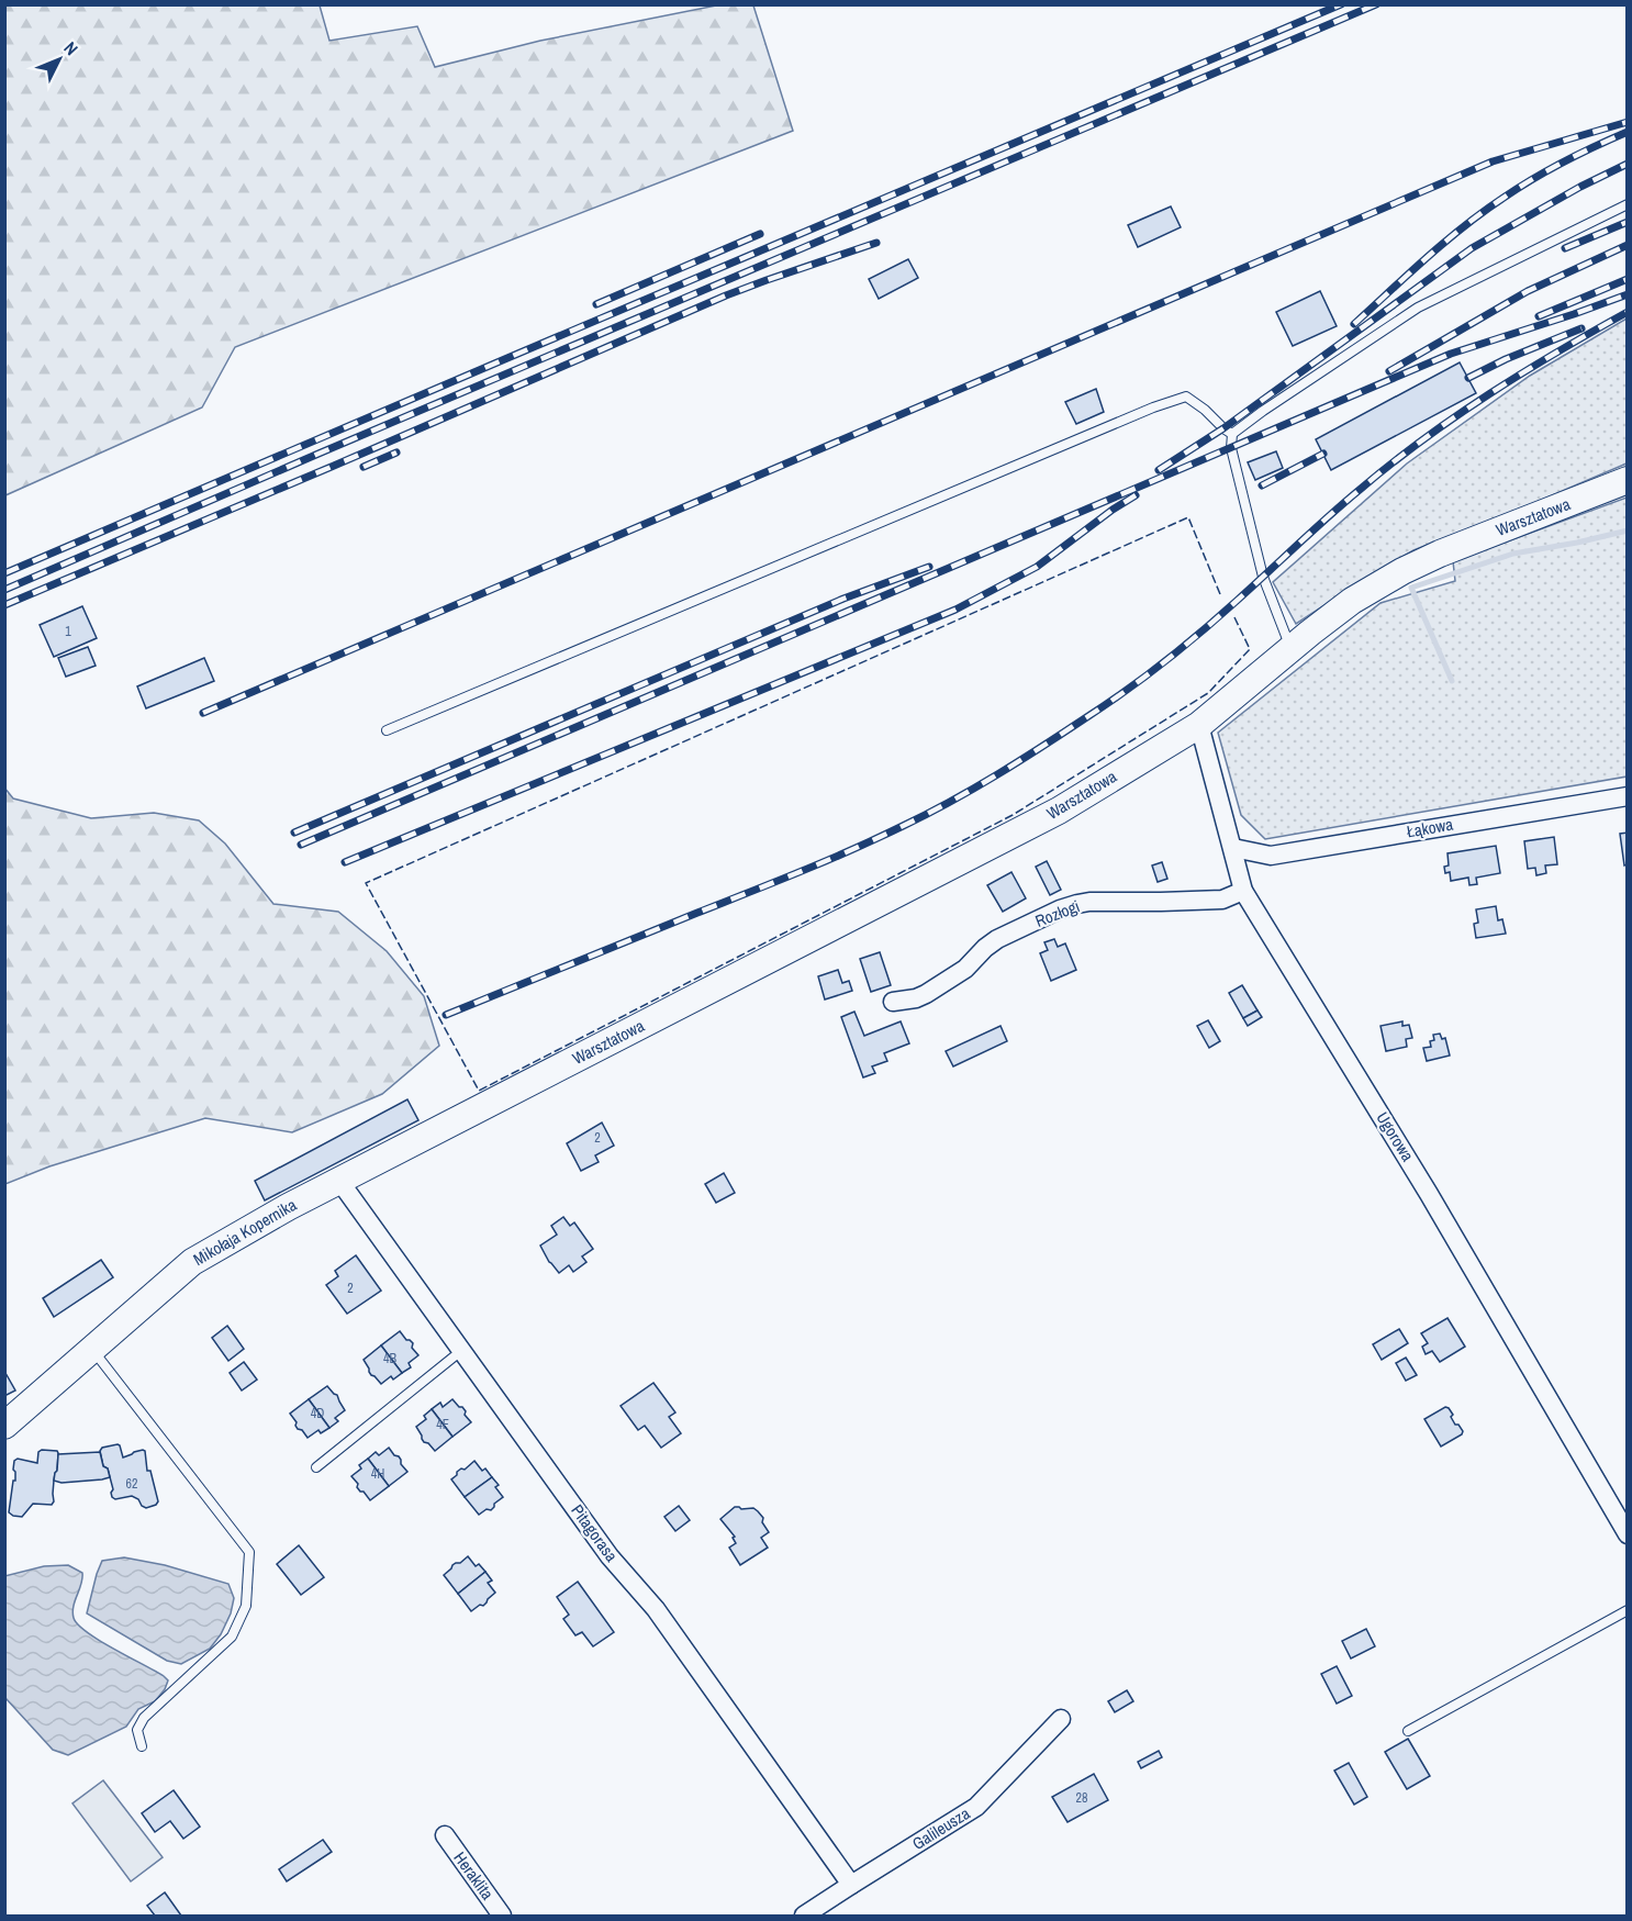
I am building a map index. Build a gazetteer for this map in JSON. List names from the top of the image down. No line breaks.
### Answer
{"streets":{"street":["Warsztatowa","Łąkowa","Rozłogi","Ugorowa","Mikołaja Kopernika","Pitagorasa","Galileusza","Heraklita"]},"crossings":[["Warsztatowa","Ugorowa"],["Warsztatowa","Mikołaja Kopernika"],["Łąkowa","Ugorowa"],["Rozłogi","Ugorowa"],["Mikołaja Kopernika","Pitagorasa"],["Pitagorasa","Galileusza"]],"house_numbers":["1","2","2","4B","4D","4F","4H","62","28"],"north":"top right"}
